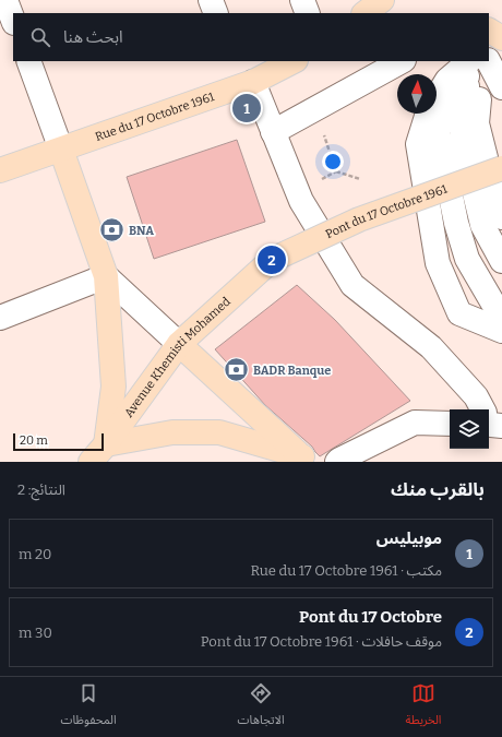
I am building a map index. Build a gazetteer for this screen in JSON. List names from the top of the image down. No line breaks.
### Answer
{"streets":{"main road":["Rue du 17 Octobre 1961","Pont du 17 Octobre 1961","Avenue Khemisti Mohamed"]},"crossings":[["Pont du 17 Octobre 1961","Avenue Khemisti Mohamed"]],"places":{"bank":["BNA","BADR Banque"]},"scale_bar":"20 m","north":"top","page":{"search":"ابحث هنا","pins":["1","2"],"scale":"20 m","heading":["بالقرب منك","النتائج: 2"],"list":[{"mark":"1","name":"موبيليس","note":"مكتب · Rue du 17 Octobre 1961","value":"20 m"},{"mark":"2","name":"Pont du 17 Octobre","note":"موقف حافلات · Pont du 17 Octobre 1961","value":"30 m"}],"nav":["الخريطة","الاتجاهات","المحفوظات"]}}
